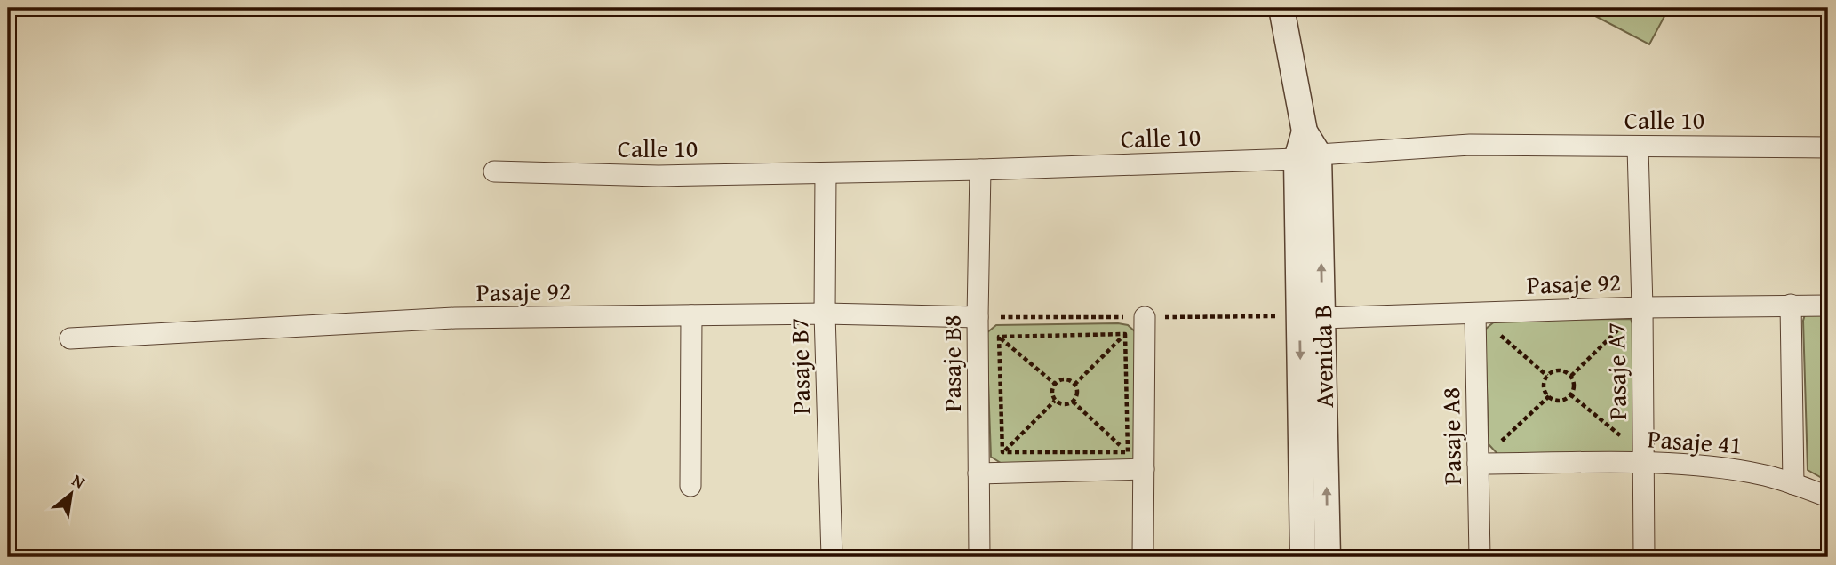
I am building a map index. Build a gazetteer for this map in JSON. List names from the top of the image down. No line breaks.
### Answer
{"streets":{"street":["Calle 10","Pasaje 92","Avenida B","Pasaje B8","Pasaje B7","Pasaje A7","Pasaje A8","Pasaje 41"]},"crossings":[["Calle 10","Avenida B"],["Calle 10","Pasaje B8"],["Calle 10","Pasaje B7"],["Calle 10","Pasaje A7"],["Pasaje 92","Avenida B"],["Pasaje 92","Pasaje B8"],["Pasaje 92","Pasaje B7"],["Pasaje 92","Pasaje A7"],["Pasaje 92","Pasaje A8"],["Pasaje A7","Pasaje 41"],["Pasaje A8","Pasaje 41"]],"north":"top right"}
